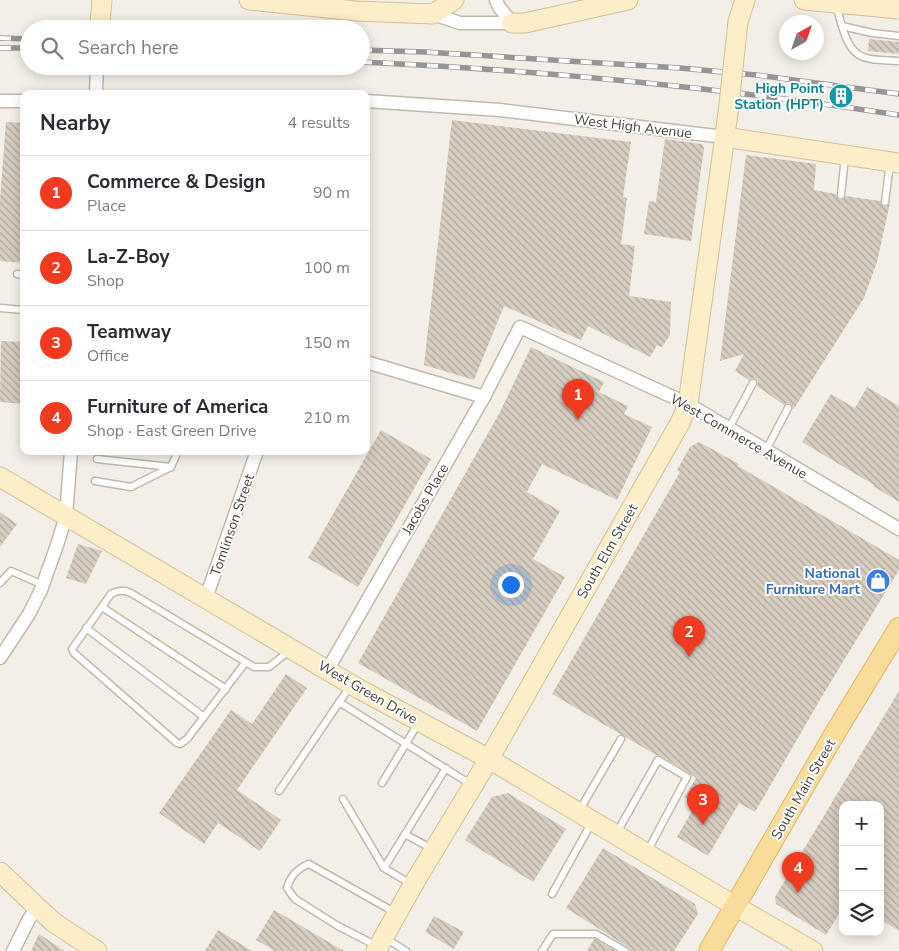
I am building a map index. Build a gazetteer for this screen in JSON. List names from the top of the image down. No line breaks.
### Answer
{"streets":{"main road":["South Main Street"],"street":["West High Avenue","West Commerce Avenue","Jacobs Place","Tomlinson Street","South Elm Street","West Green Drive"]},"crossings":[["West High Avenue","South Elm Street"],["West Commerce Avenue","Jacobs Place"],["West Commerce Avenue","South Elm Street"],["Jacobs Place","West Green Drive"],["Tomlinson Street","West Green Drive"],["South Elm Street","West Green Drive"],["West Green Drive","South Main Street"]],"places":{"building":["High Point Station (HPT)"],"shop":["National Furniture Mart"]},"north":"top right","page":{"search":"Search here","heading":["Nearby","4 results"],"list":[{"mark":"1","name":"Commerce & Design","note":"Place","value":"90 m"},{"mark":"2","name":"La-Z-Boy","note":"Shop","value":"100 m"},{"mark":"3","name":"Teamway","note":"Office","value":"150 m"},{"mark":"4","name":"Furniture of America","note":"Shop · East Green Drive","value":"210 m"}],"pins":["1","2","3","4"],"map_buttons":["+","−"]}}
